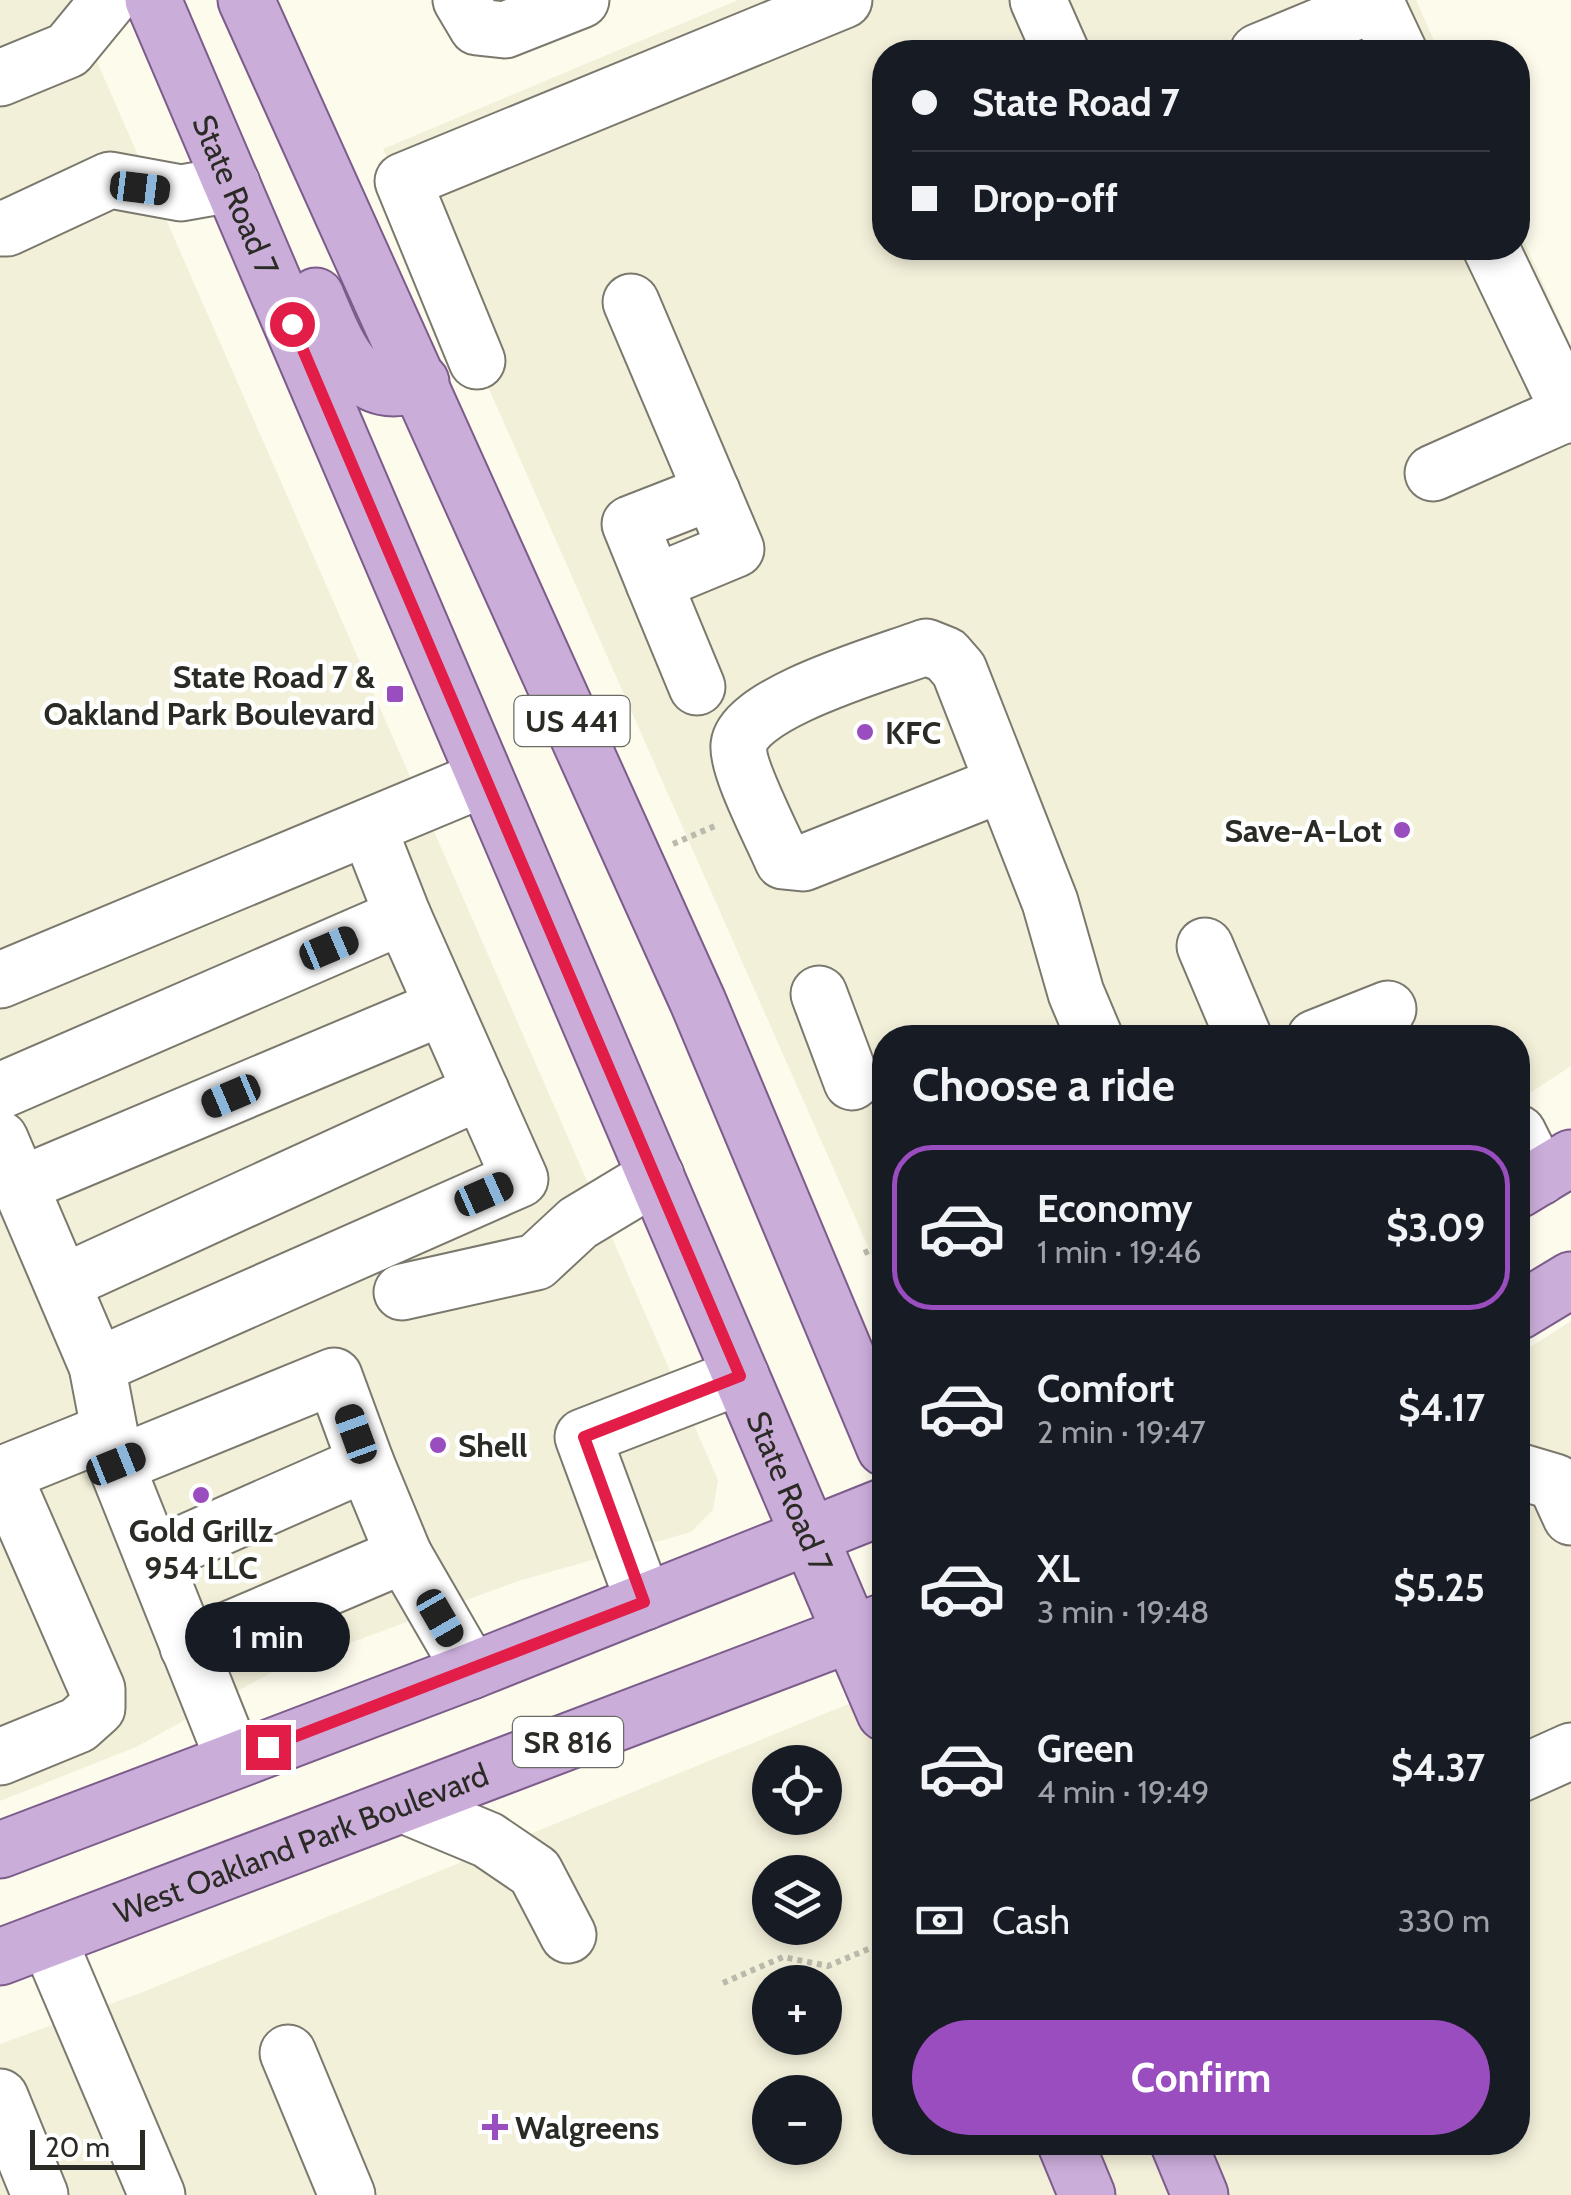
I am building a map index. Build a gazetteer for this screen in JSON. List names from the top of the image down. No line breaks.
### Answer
{"streets":{"main road":["State Road 7","US 441","SR 816","West Oakland Park Boulevard"]},"crossings":[["State Road 7","West Oakland Park Boulevard"]],"places":{"transit":["State Road 7 & Oakland Park Boulevard"],"other":["KFC","Save-A-Lot","Shell","Gold Grillz 954 LLC"],"health":["Walgreens"]},"scale_bar":"20 m","page":{"banner":["State Road 7","Drop-off"],"heading":"Choose a ride","list":[{"name":"Economy","note":"1 min · 19:46","value":"$3.09"},{"name":"Comfort","note":"2 min · 19:47","value":"$4.17"},{"name":"XL","note":"3 min · 19:48","value":"$5.25"},{"name":"Green","note":"4 min · 19:49","value":"$4.37"}],"bubble":"1 min","map_buttons":["+","−"],"pay":["Cash","330 m"],"buttons":"Confirm","scale":"20 m"}}
